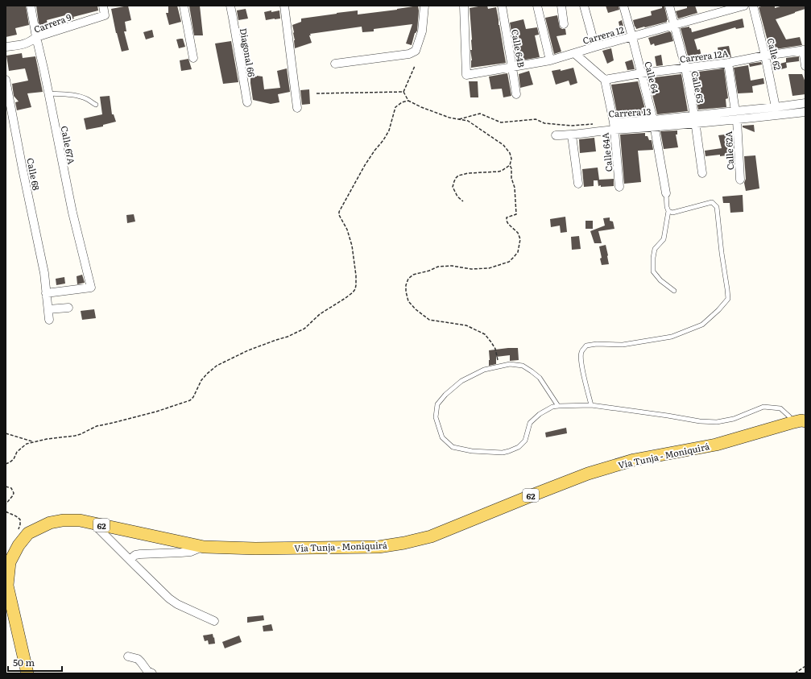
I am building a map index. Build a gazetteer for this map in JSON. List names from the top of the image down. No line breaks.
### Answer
{"streets":{"main road":["Vía Tunja - Moniquirá","62"],"street":["Carrera 9","Carrera 12","Calle 64B","Diagonal 66","Calle 62","Carrera 12A","Calle 64","Calle 63","Carrera 13","Calle 67A","Calle 62A","Calle 64A","Calle 68"]},"crossings":[["Carrera 9","Calle 67A"],["Carrera 12","Calle 64B"],["Carrera 12","Calle 64"],["Carrera 12","Calle 63"],["Calle 62","Carrera 12A"],["Calle 62","Carrera 13"],["Carrera 12A","Calle 64"],["Carrera 12A","Calle 63"],["Carrera 12A","Calle 64A"],["Calle 64","Carrera 13"],["Calle 63","Carrera 13"],["Carrera 13","Calle 62A"],["Carrera 13","Calle 64A"],["Calle 67A","Calle 68"]],"scale_bar":"50 m"}
